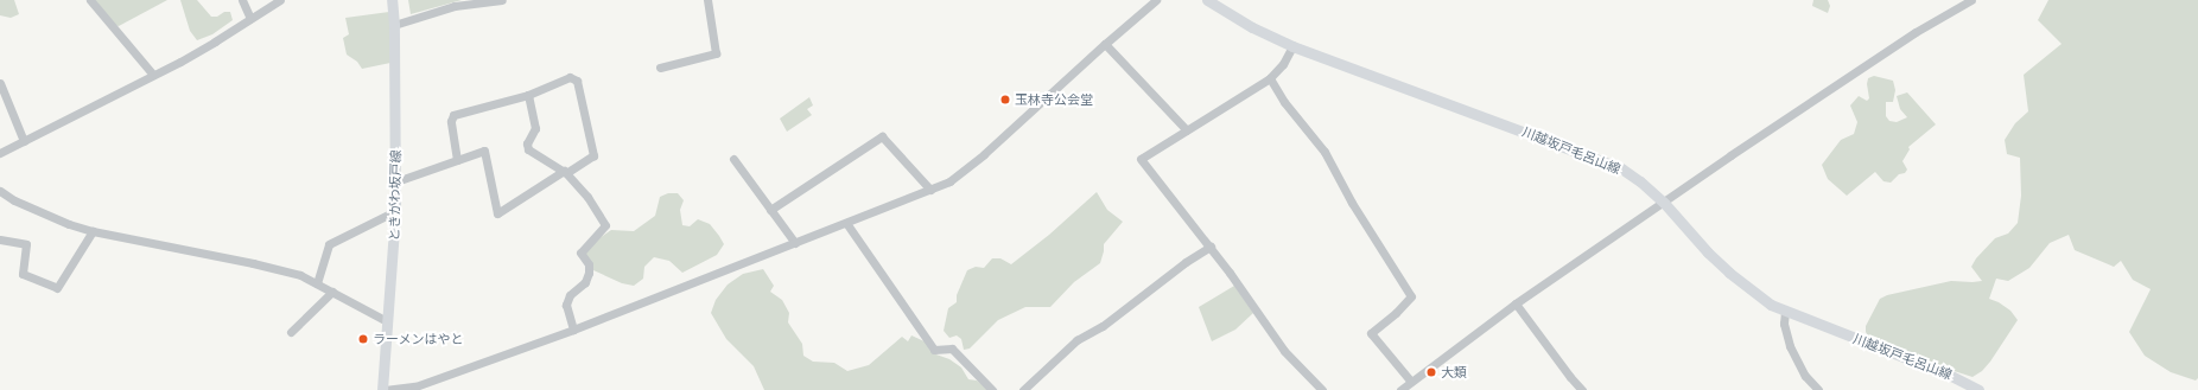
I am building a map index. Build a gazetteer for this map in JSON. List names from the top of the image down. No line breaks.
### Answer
{"streets":{"main road":["川越坂戸毛呂山線","ときがわ坂戸線"]},"places":["玉林寺公会堂","ラーメンはやと","大類"]}
